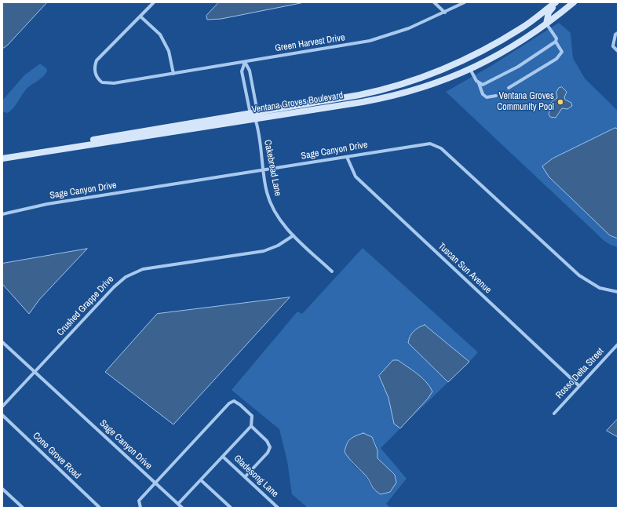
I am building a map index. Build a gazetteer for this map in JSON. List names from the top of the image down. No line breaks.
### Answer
{"streets":{"street":["Green Harvest Drive","Ventana Groves Boulevard","Sage Canyon Drive","Cakebread Lane","Tuscan Sun Avenue","Crushed Grappe Drive","Rosso Delta Street","Cone Grove Road","Gladesong Lane"]},"crossings":[["Ventana Groves Boulevard","Cakebread Lane"],["Sage Canyon Drive","Cakebread Lane"],["Sage Canyon Drive","Tuscan Sun Avenue"],["Sage Canyon Drive","Crushed Grappe Drive"],["Cakebread Lane","Crushed Grappe Drive"],["Tuscan Sun Avenue","Rosso Delta Street"]],"places":["Ventana Groves Community Pool"]}
